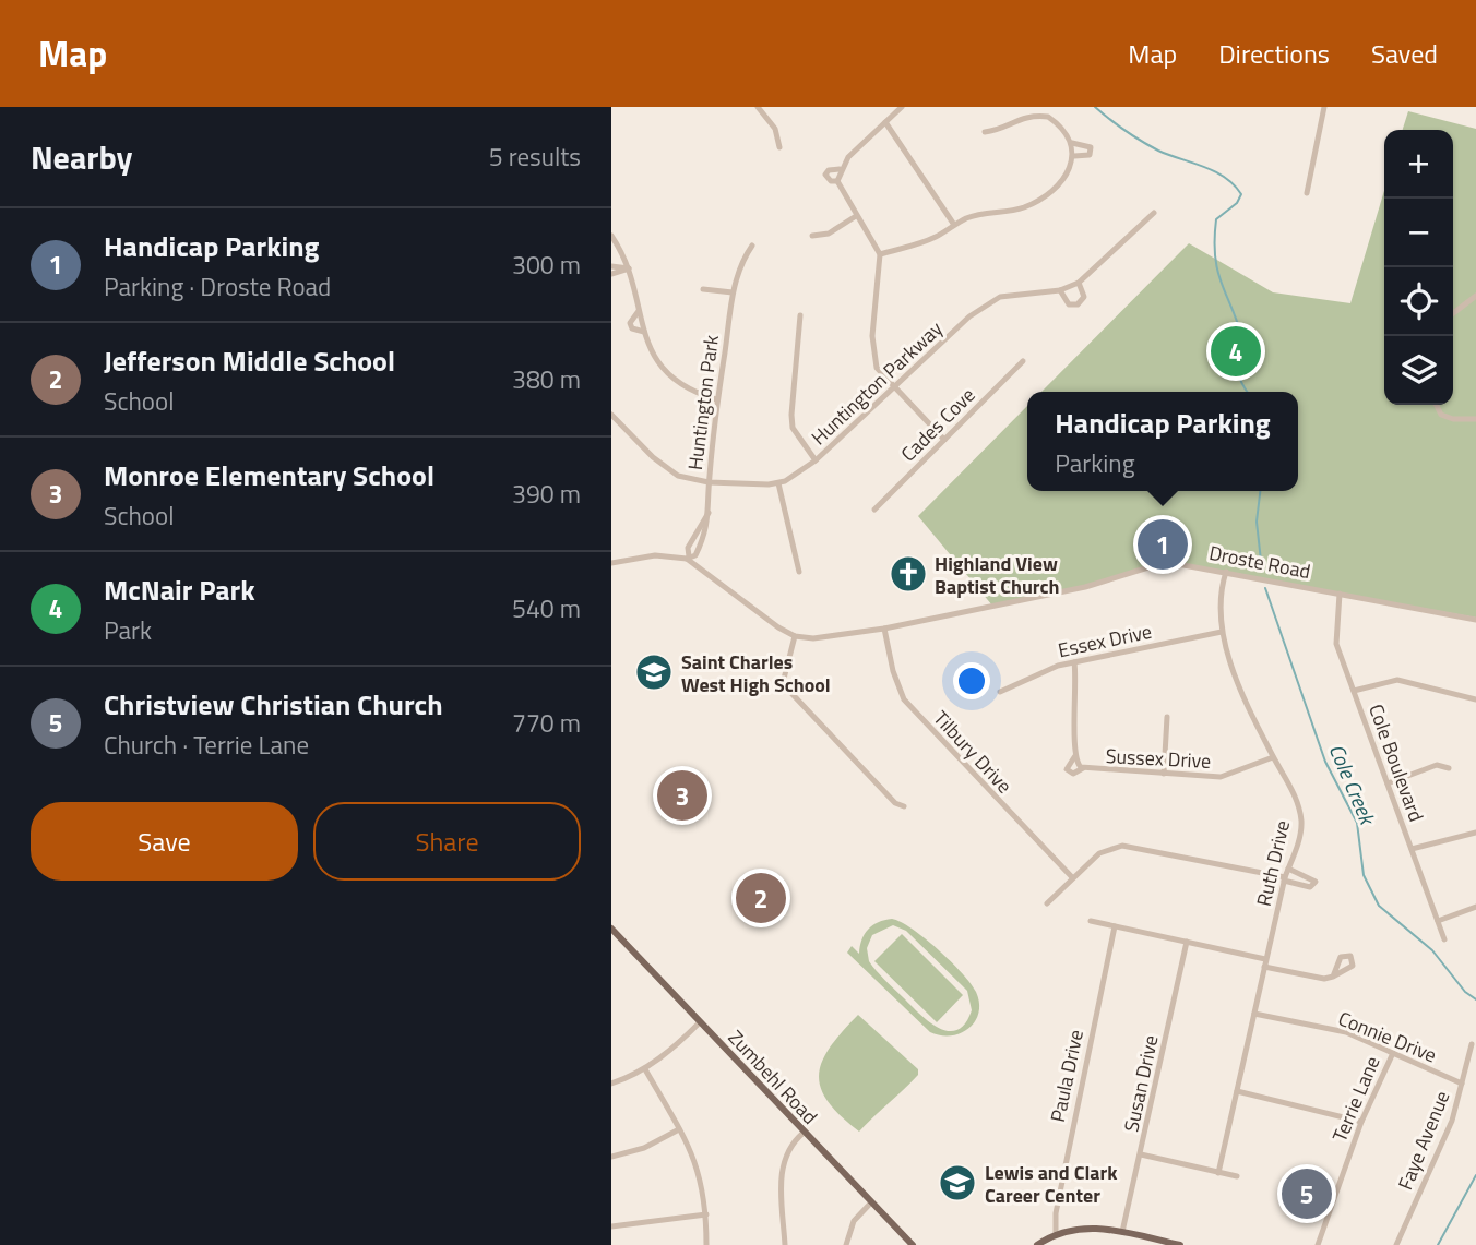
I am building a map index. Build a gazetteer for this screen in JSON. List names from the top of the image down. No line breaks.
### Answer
{"streets":{"main road":["Zumbehl Road"],"street":["Huntington Parkway","Huntington Park","Cades Cove","Droste Road","Essex Drive","Tilbury Drive","Sussex Drive","Cole Boulevard","Ruth Drive","Connie Drive","Paula Drive","Susan Drive","Terrie Lane","Faye Avenue"]},"crossings":[["Droste Road","Tilbury Drive"],["Droste Road","Cole Boulevard"],["Droste Road","Ruth Drive"],["Essex Drive","Ruth Drive"],["Sussex Drive","Ruth Drive"],["Ruth Drive","Connie Drive"],["Connie Drive","Terrie Lane"],["Connie Drive","Faye Avenue"]],"water":["Cole Creek"],"places":{"church":["Highland View Baptist Church"],"school or university":["Saint Charles West High School","Lewis and Clark Career Center"]},"page":{"header":"Map","nav":["Map","Directions","Saved"],"heading":["Nearby","5 results"],"map_buttons":["+","−"],"list":[{"mark":"1","name":"Handicap Parking","note":"Parking · Droste Road","value":"300 m"},{"mark":"2","name":"Jefferson Middle School","note":"School","value":"380 m"},{"mark":"3","name":"Monroe Elementary School","note":"School","value":"390 m"},{"mark":"4","name":"McNair Park","note":"Park","value":"540 m"},{"mark":"5","name":"Christview Christian Church","note":"Church · Terrie Lane","value":"770 m"}],"pins":["4","1","3","2","5"],"popup":["Handicap Parking","Parking"],"buttons":["Save","Share"]}}
